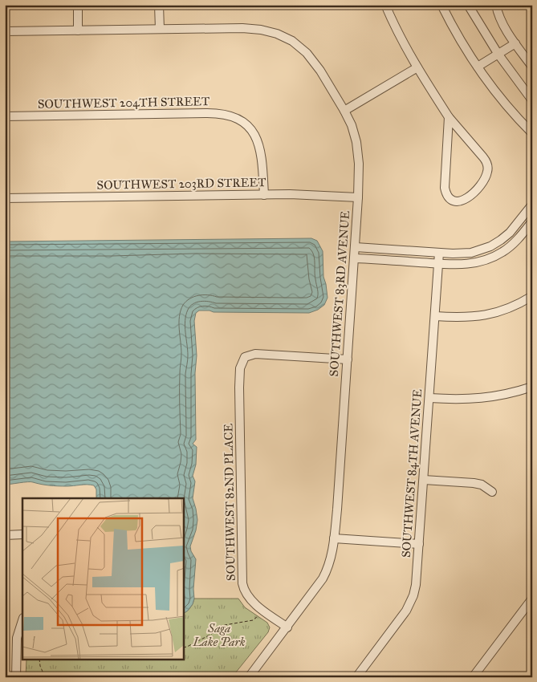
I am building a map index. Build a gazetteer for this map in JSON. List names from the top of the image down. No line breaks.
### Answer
{"streets":{"street":["SOUTHWEST 204TH STREET","SOUTHWEST 203RD STREET","SOUTHWEST 83RD AVENUE","SOUTHWEST 84TH AVENUE","SOUTHWEST 82ND PLACE"]},"crossings":[["SOUTHWEST 204TH STREET","SOUTHWEST 203RD STREET"],["SOUTHWEST 203RD STREET","SOUTHWEST 83RD AVENUE"],["SOUTHWEST 83RD AVENUE","SOUTHWEST 82ND PLACE"]],"parks":["Saga Lake Park"]}
